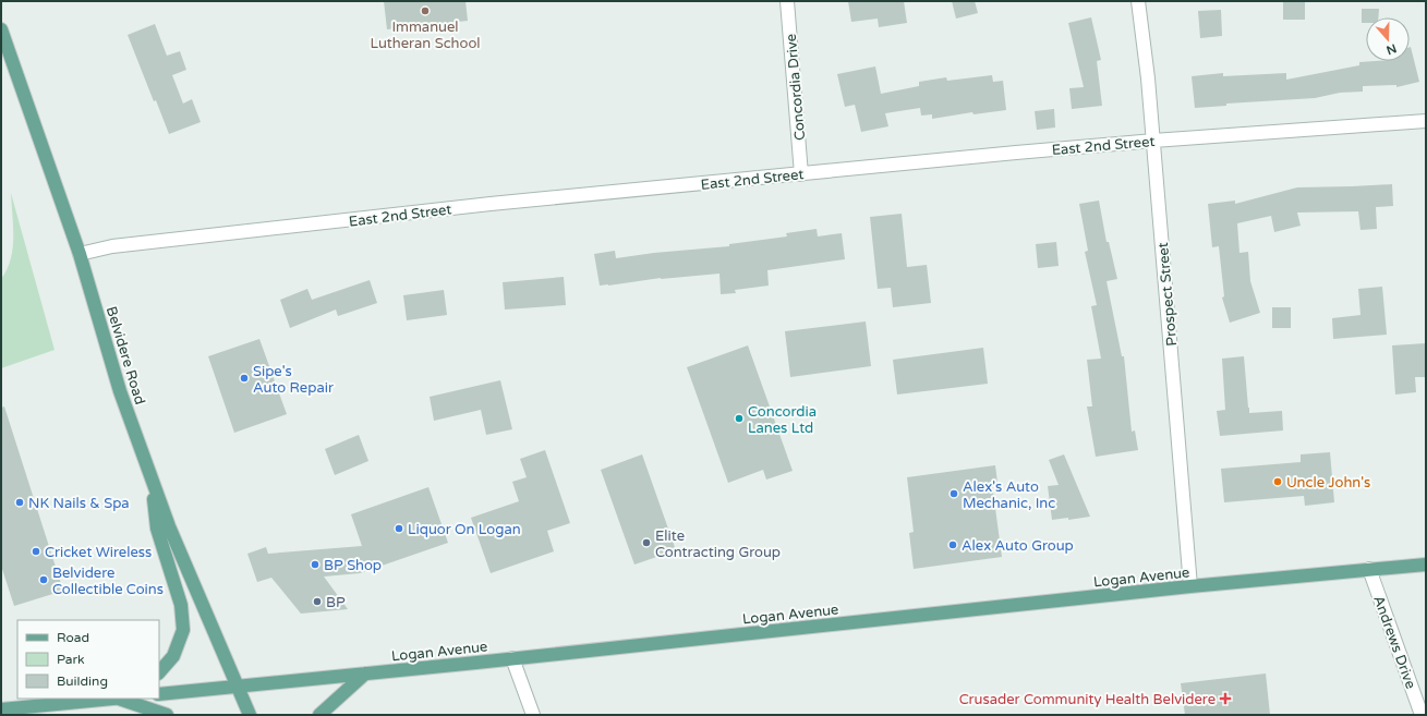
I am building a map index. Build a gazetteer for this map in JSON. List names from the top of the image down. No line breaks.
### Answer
{"streets":{"main road":["Belvidere Road","Logan Avenue"],"street":["Concordia Drive","East 2nd Street","Prospect Street","Andrews Drive"]},"crossings":[["Concordia Drive","East 2nd Street"],["East 2nd Street","Prospect Street"],["East 2nd Street","Belvidere Road"],["Prospect Street","Logan Avenue"],["Belvidere Road","Logan Avenue"],["Logan Avenue","Andrews Drive"]],"places":{"other":["Immanuel Lutheran School","Sipe's Auto Repair","Concordia Lanes Ltd","Uncle John's","Alex's Auto Mechanic, Inc","NK Nails & Spa","Liquor On Logan","Elite Contracting Group","Alex Auto Group","Cricket Wireless","BP Shop","Belvidere Collectible Coins","BP"],"health":["Crusader Community Health Belvidere"]},"legend":["Road","Park","Building"],"north":"bottom"}
